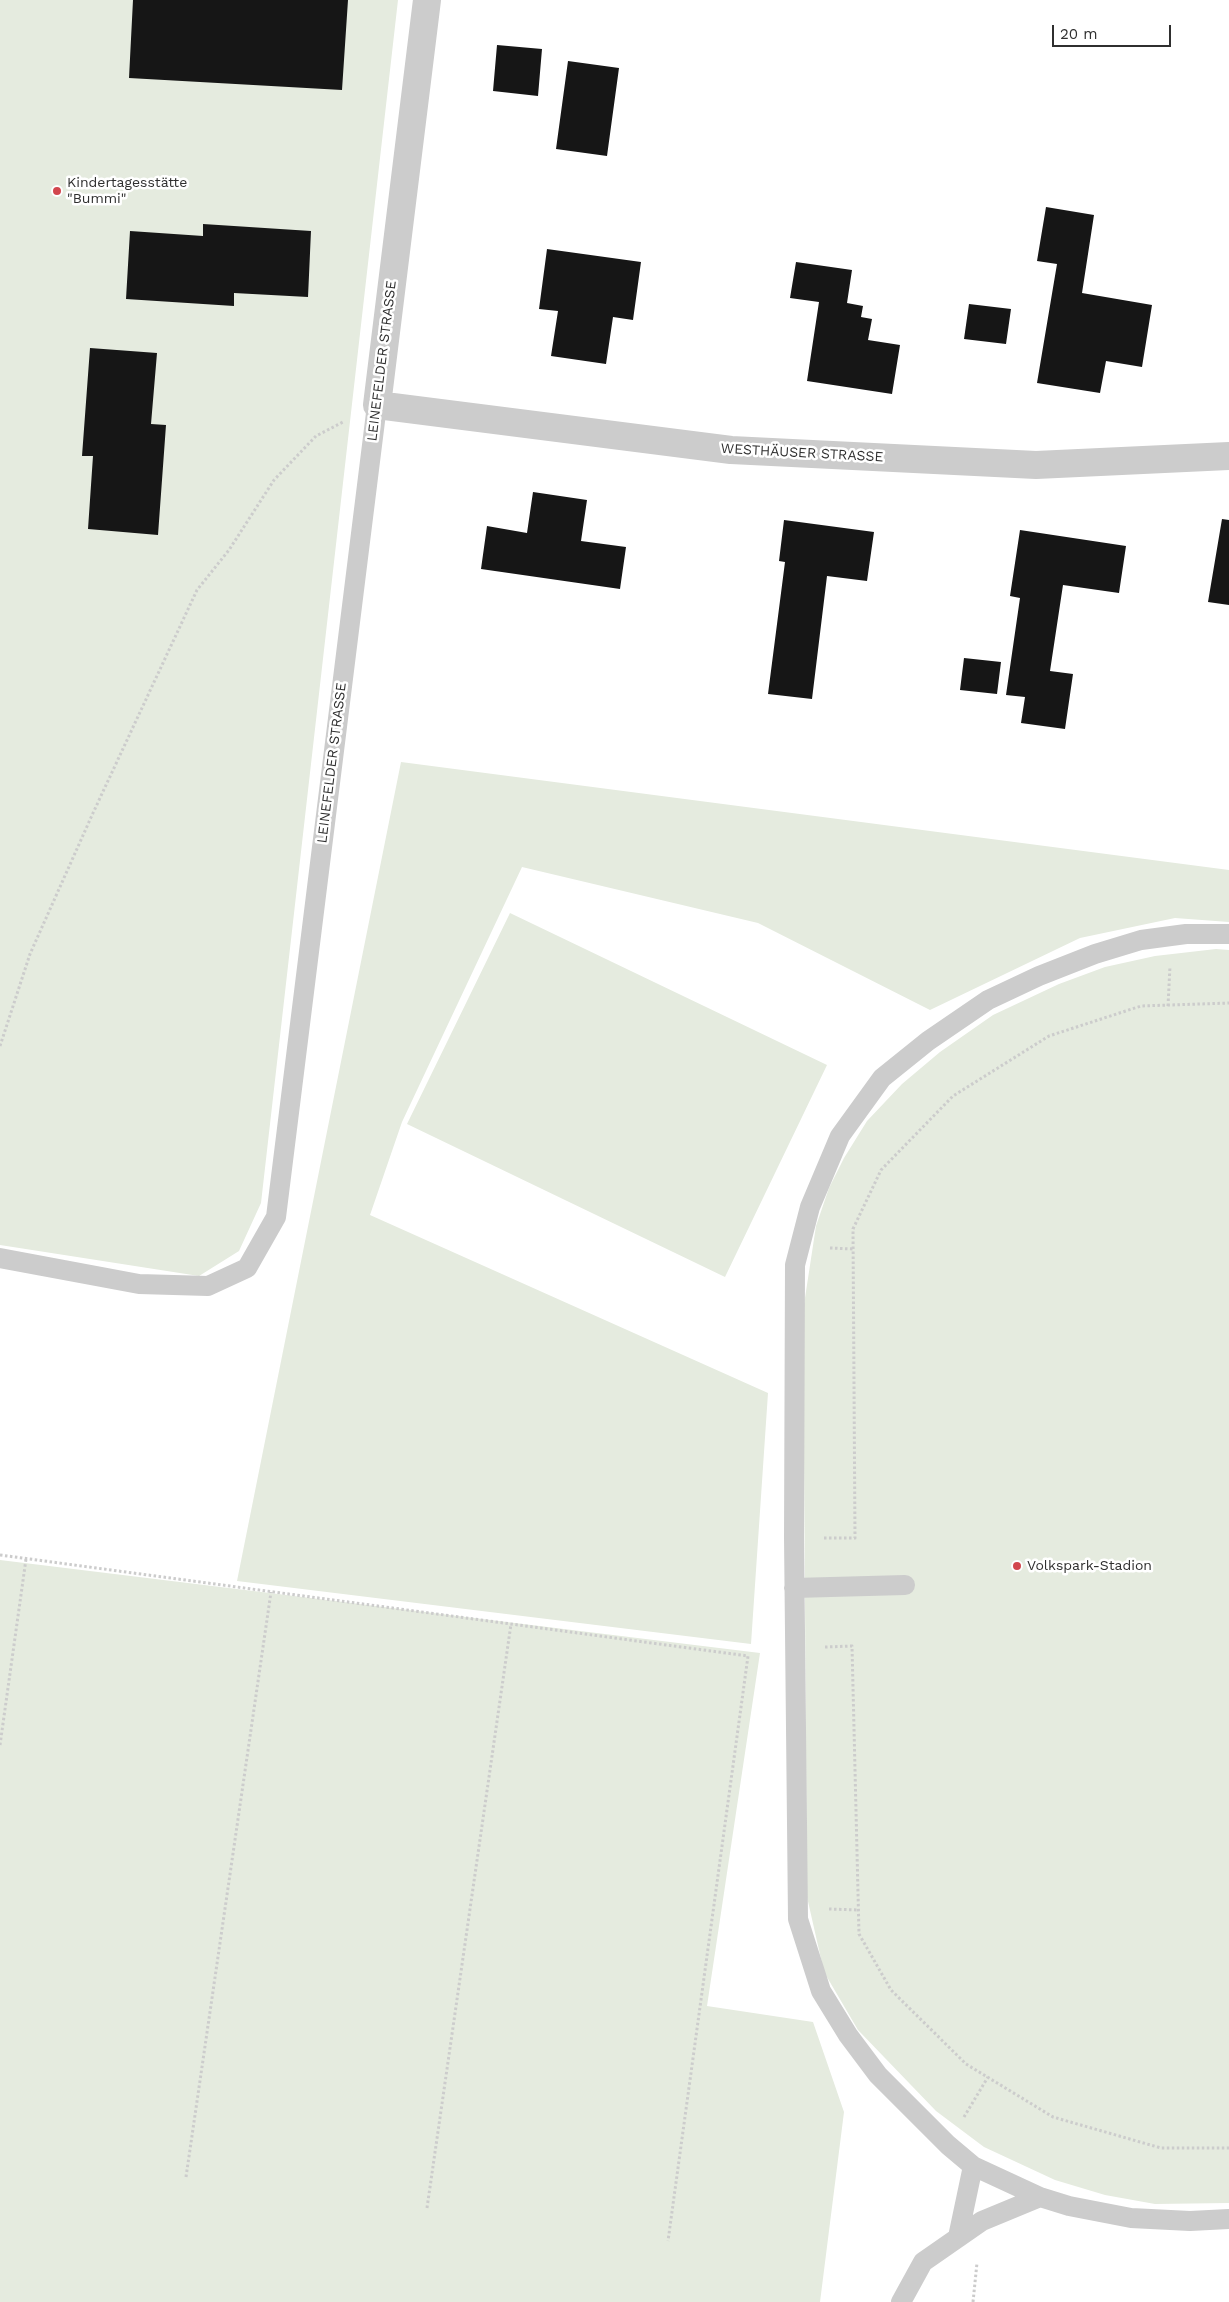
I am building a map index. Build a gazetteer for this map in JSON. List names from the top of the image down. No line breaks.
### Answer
{"streets":{"street":["LEINEFELDER STRASSE","WESTHÄUSER STRASSE"]},"crossings":[["LEINEFELDER STRASSE","WESTHÄUSER STRASSE"]],"places":["Kindertagesstätte \"Bummi\"","Volkspark-Stadion"],"scale_bar":"20 m"}
